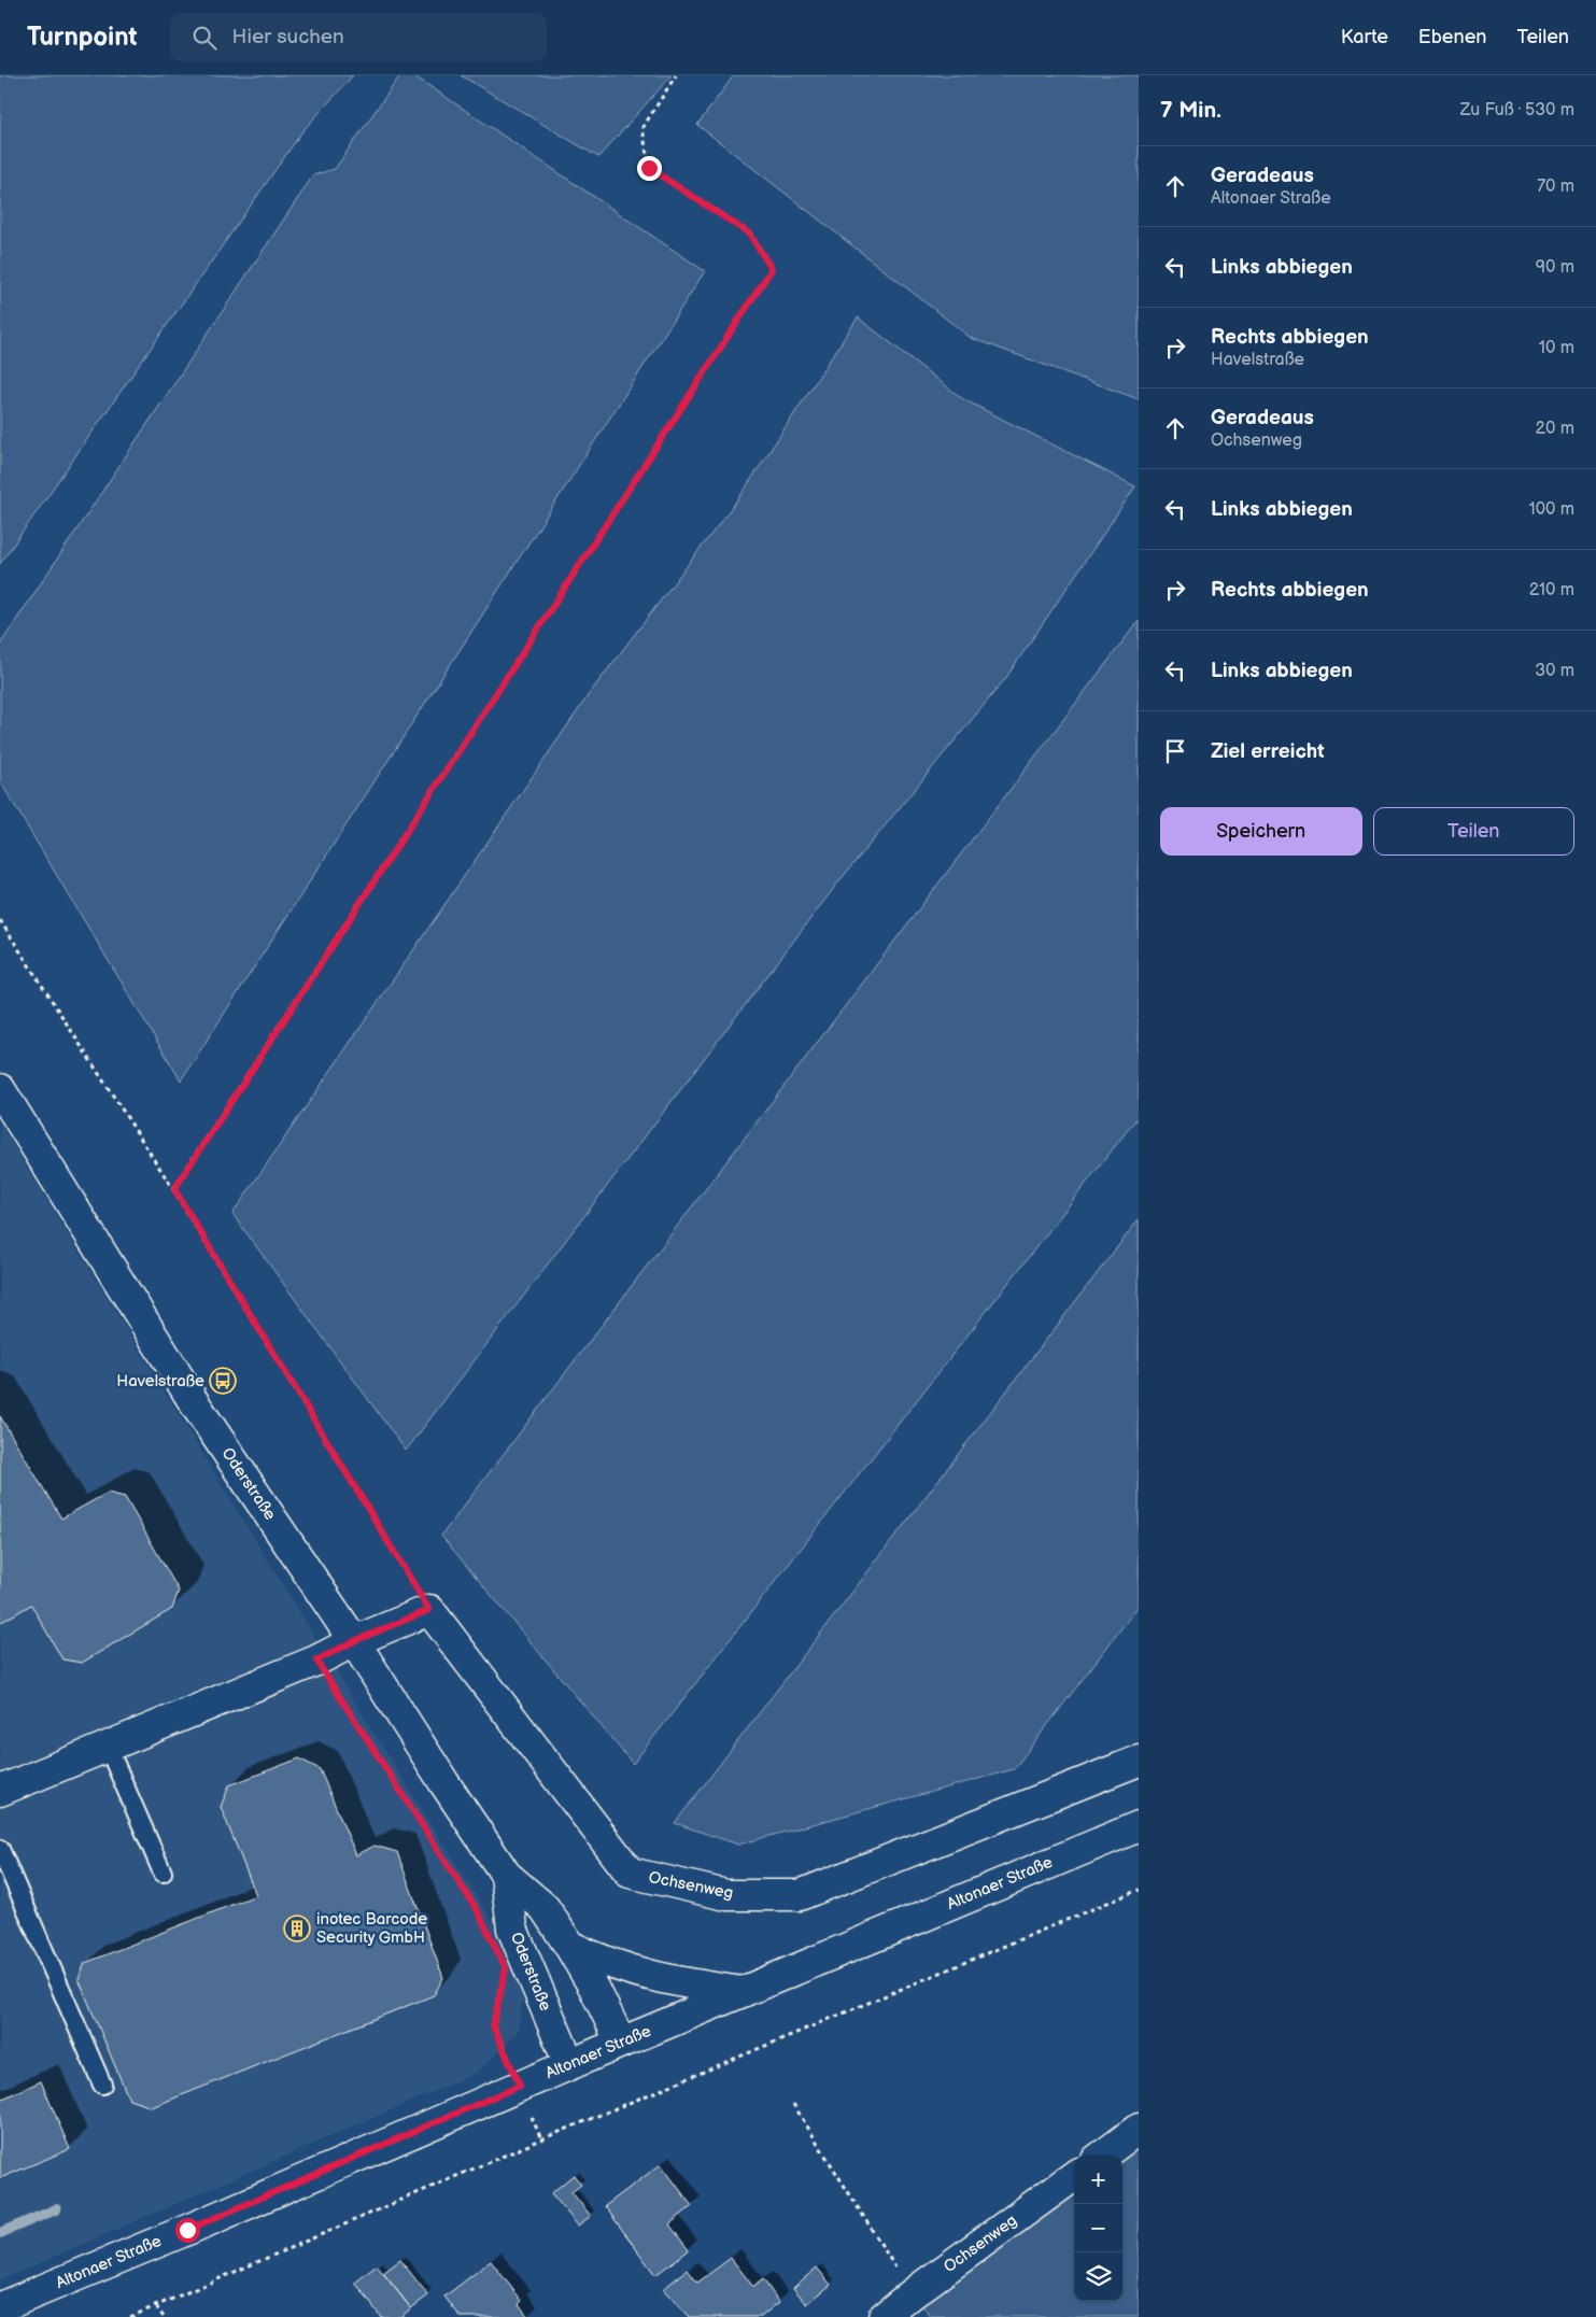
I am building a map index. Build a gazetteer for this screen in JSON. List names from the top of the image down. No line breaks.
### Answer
{"streets":{"street":["Oderstraße","Altonaer Straße","Ochsenweg"]},"crossings":[["Oderstraße","Altonaer Straße"]],"places":{"bus stop":["Havelstraße"],"building":["inotec Barcode Security GmbH"]},"page":{"header":"Turnpoint","search":"Hier suchen","nav":["Karte","Ebenen","Teilen"],"heading":["7 Min.","Zu Fuß · 530 m"],"list":[["Geradeaus","Altonaer Straße","70 m"],["Links abbiegen","90 m"],["Rechts abbiegen","Havelstraße","10 m"],["Geradeaus","Ochsenweg","20 m"],["Links abbiegen","100 m"],["Rechts abbiegen","210 m"],["Links abbiegen","30 m"],"Ziel erreicht"],"buttons":["Speichern","Teilen"],"map_buttons":["+","−"]}}
